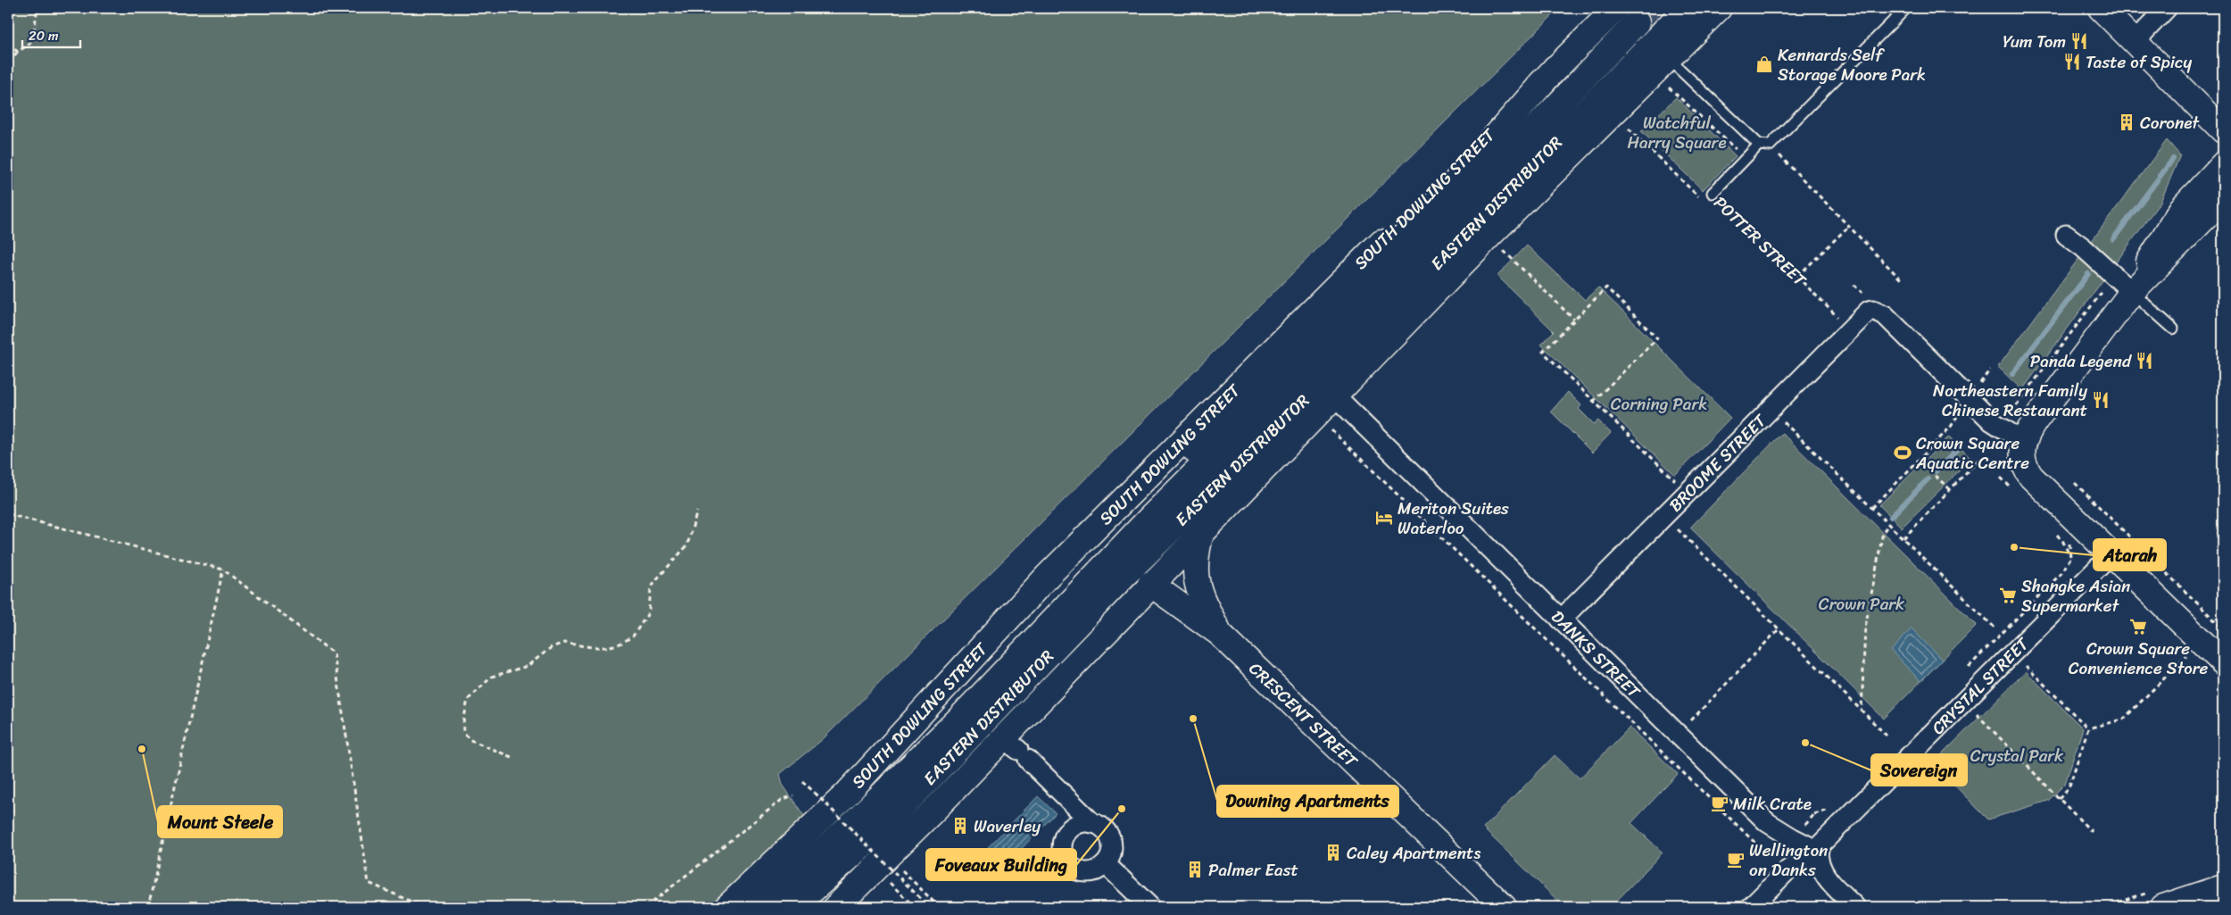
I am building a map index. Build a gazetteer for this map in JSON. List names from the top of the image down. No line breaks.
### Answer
{"streets":{"main road":["SOUTH DOWLING STREET","EASTERN DISTRIBUTOR","CRESCENT STREET"],"street":["BROOME STREET","DANKS STREET","CRYSTAL STREET"],"path":["POTTER STREET"]},"crossings":[["BROOME STREET","DANKS STREET"],["DANKS STREET","CRYSTAL STREET"]],"parks":["Watchful Harry Square","Corning Park","Crown Park","Crystal Park"],"places":{"restaurant":["Yum Tom","Taste of Spicy","Panda Legend","Northeastern Family Chinese Restaurant"],"shop":["Kennards Self Storage Moore Park"],"building":["Coronet","Waverley","Caley Apartments","Palmer East"],"sports":["Crown Square Aquatic Centre"],"hotel":["Meriton Suites Waterloo"],"other":["Atarah","Downing Apartments","Sovereign","Mount Steele","Foveaux Building"],"supermarket":["Shangke Asian Supermarket","Crown Square Convenience Store"],"cafe":["Milk Crate","Wellington on Danks"]},"scale_bar":"20 m"}
